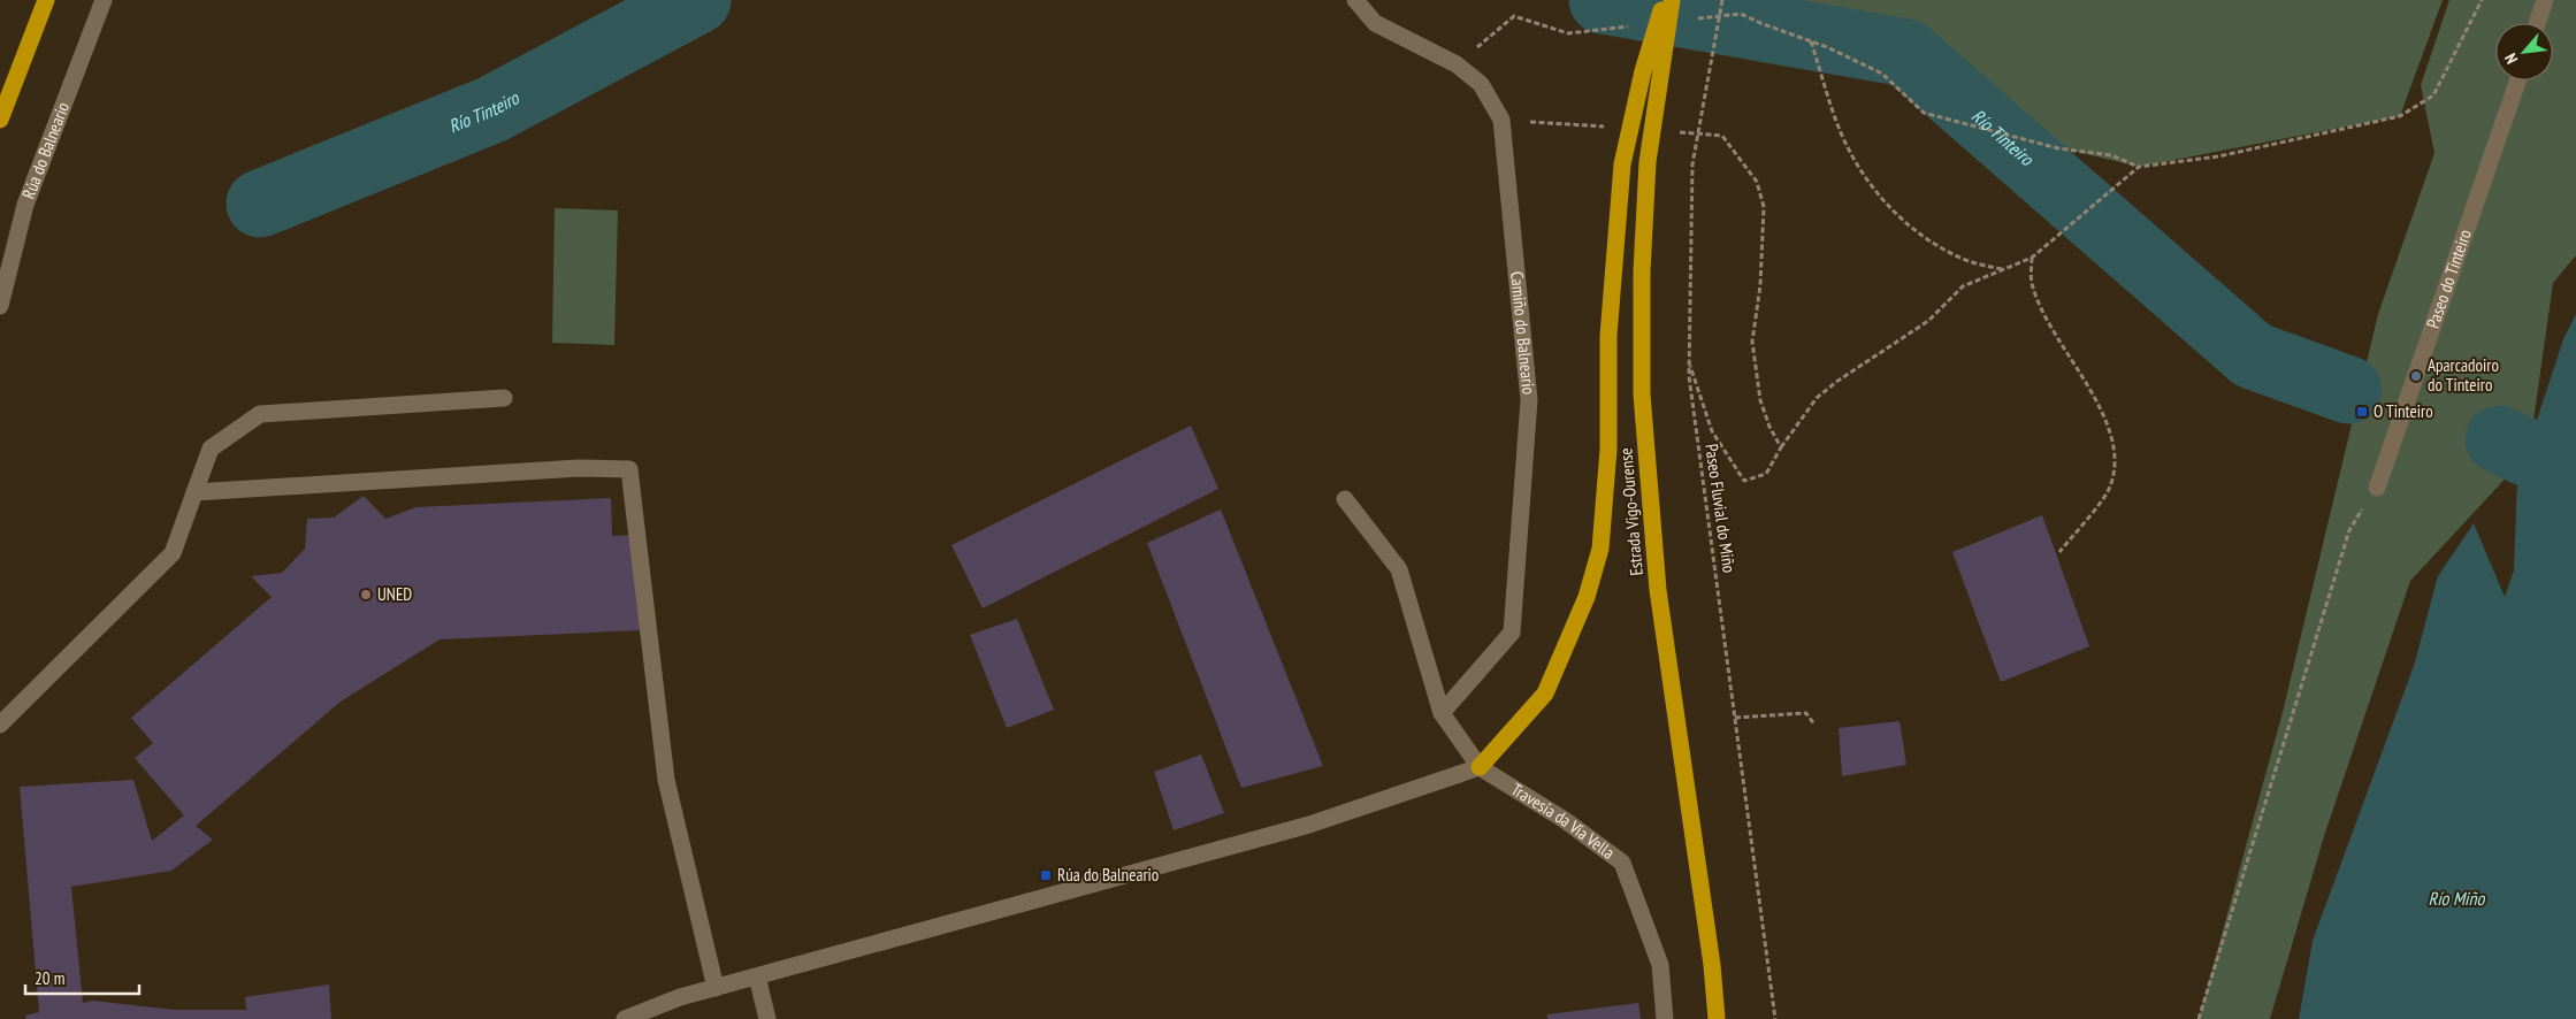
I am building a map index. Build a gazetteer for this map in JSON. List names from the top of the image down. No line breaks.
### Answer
{"streets":{"highway":["Estrada Vigo-Ourense"],"street":["Rúa do Balneario","Paseo do Tinteiro","Camiño do Balneario","Travesía da Vía Vella"],"path":["Paseo Fluvial do Miño"]},"water":["Río Tinteiro","Río Miño"],"places":{"other":["Aparcadoiro do Tinteiro","UNED"],"transit":["O Tinteiro","Rúa do Balneario"]},"scale_bar":"20 m","north":"bottom left"}
